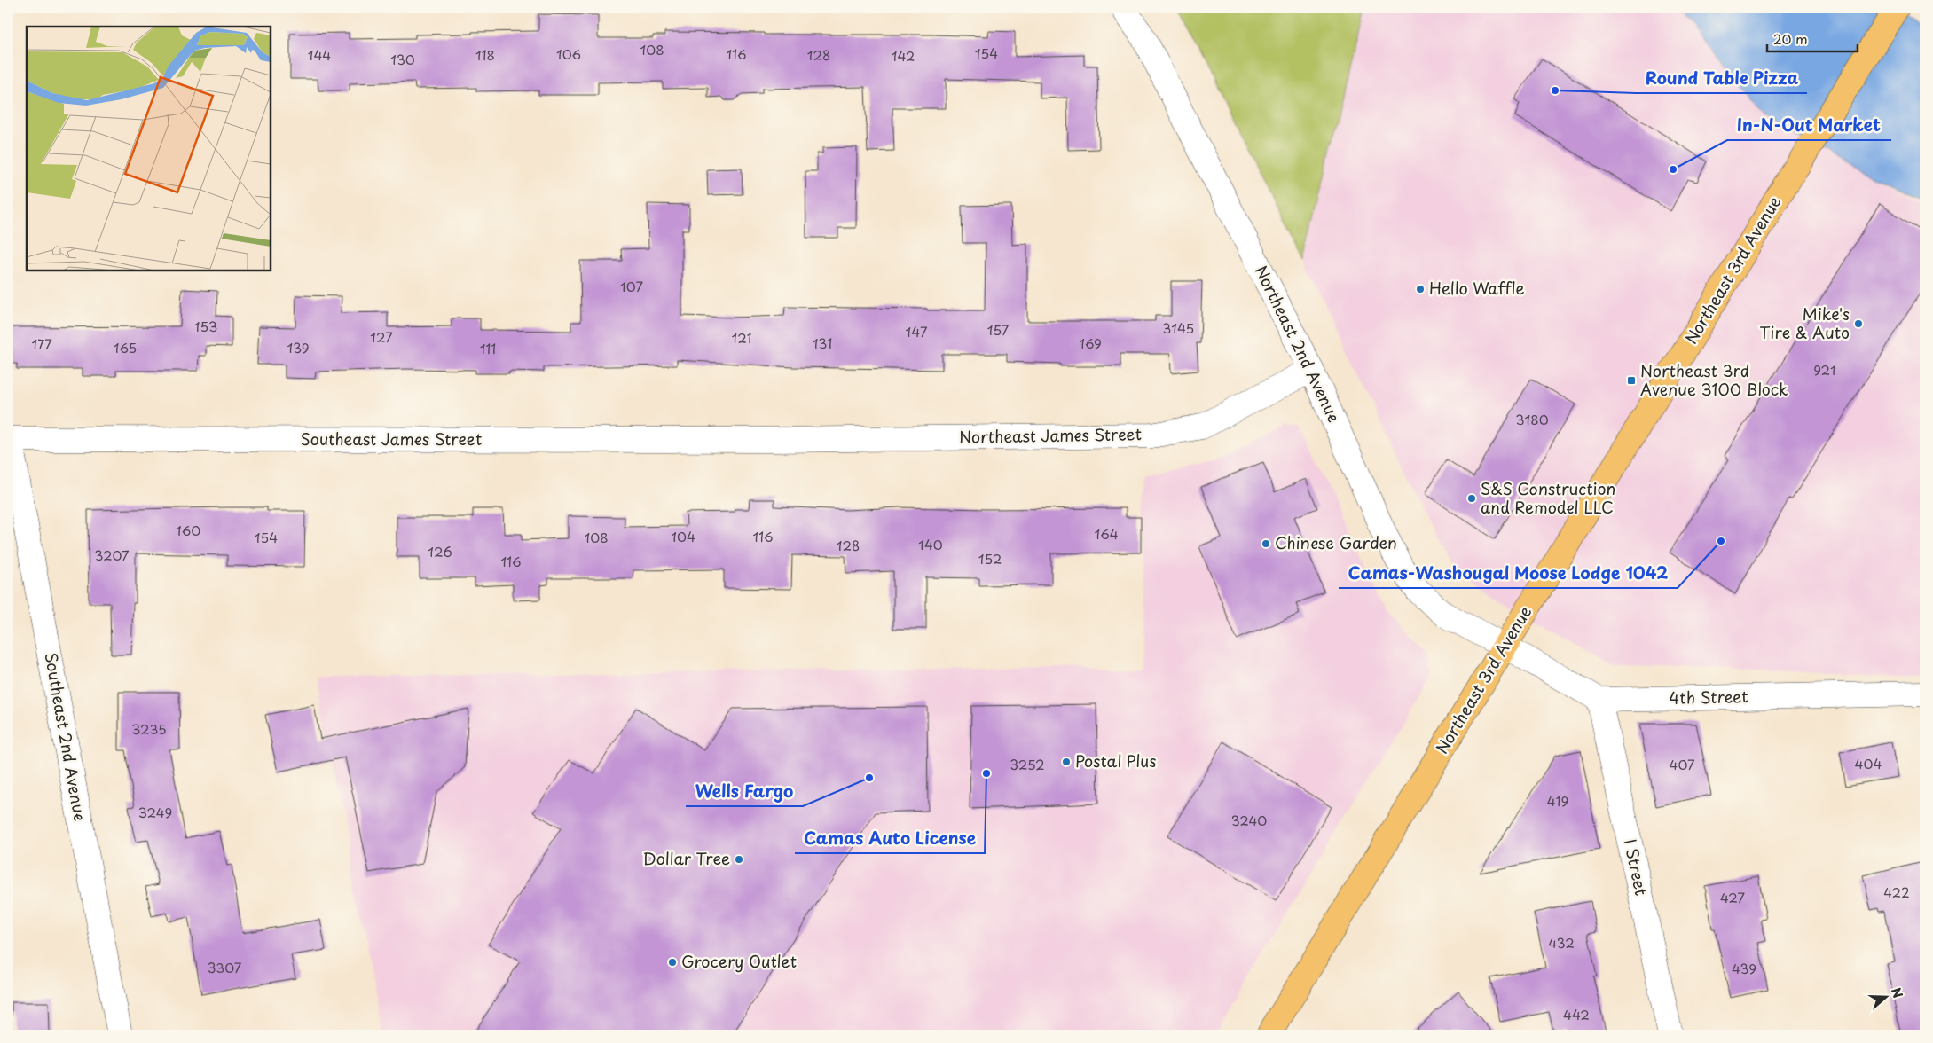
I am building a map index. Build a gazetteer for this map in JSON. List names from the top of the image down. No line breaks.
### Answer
{"streets":{"main road":["Northeast 3rd Avenue"],"street":["Northeast 2nd Avenue","Northeast James Street","Southeast James Street","4th Street","Southeast 2nd Avenue","I Street"]},"crossings":[["Northeast 3rd Avenue","Northeast 2nd Avenue"],["Northeast 2nd Avenue","Northeast James Street"],["Northeast James Street","Southeast James Street"],["Southeast James Street","Southeast 2nd Avenue"],["4th Street","I Street"]],"places":{"other":["Round Table Pizza","In-N-Out Market","Hello Waffle","Mike's Tire & Auto","S&S Construction and Remodel LLC","Camas-Washougal Moose Lodge 1042","Chinese Garden","Postal Plus","Camas Auto License","Wells Fargo","Dollar Tree","Grocery Outlet"],"transit":["Northeast 3rd Avenue 3100 Block"]},"house_numbers":["108","154","106","116","144","118","128","142","130","107","153","3145","157","147","127","121","131","169","177","165","139","111","921","3180","160","164","104","116","154","108","140","128","126","3207","152","116","3235","404","3252","407","419","3249","3240","422","427","432","3307","439","442"],"scale_bar":"20 m","north":"right"}
